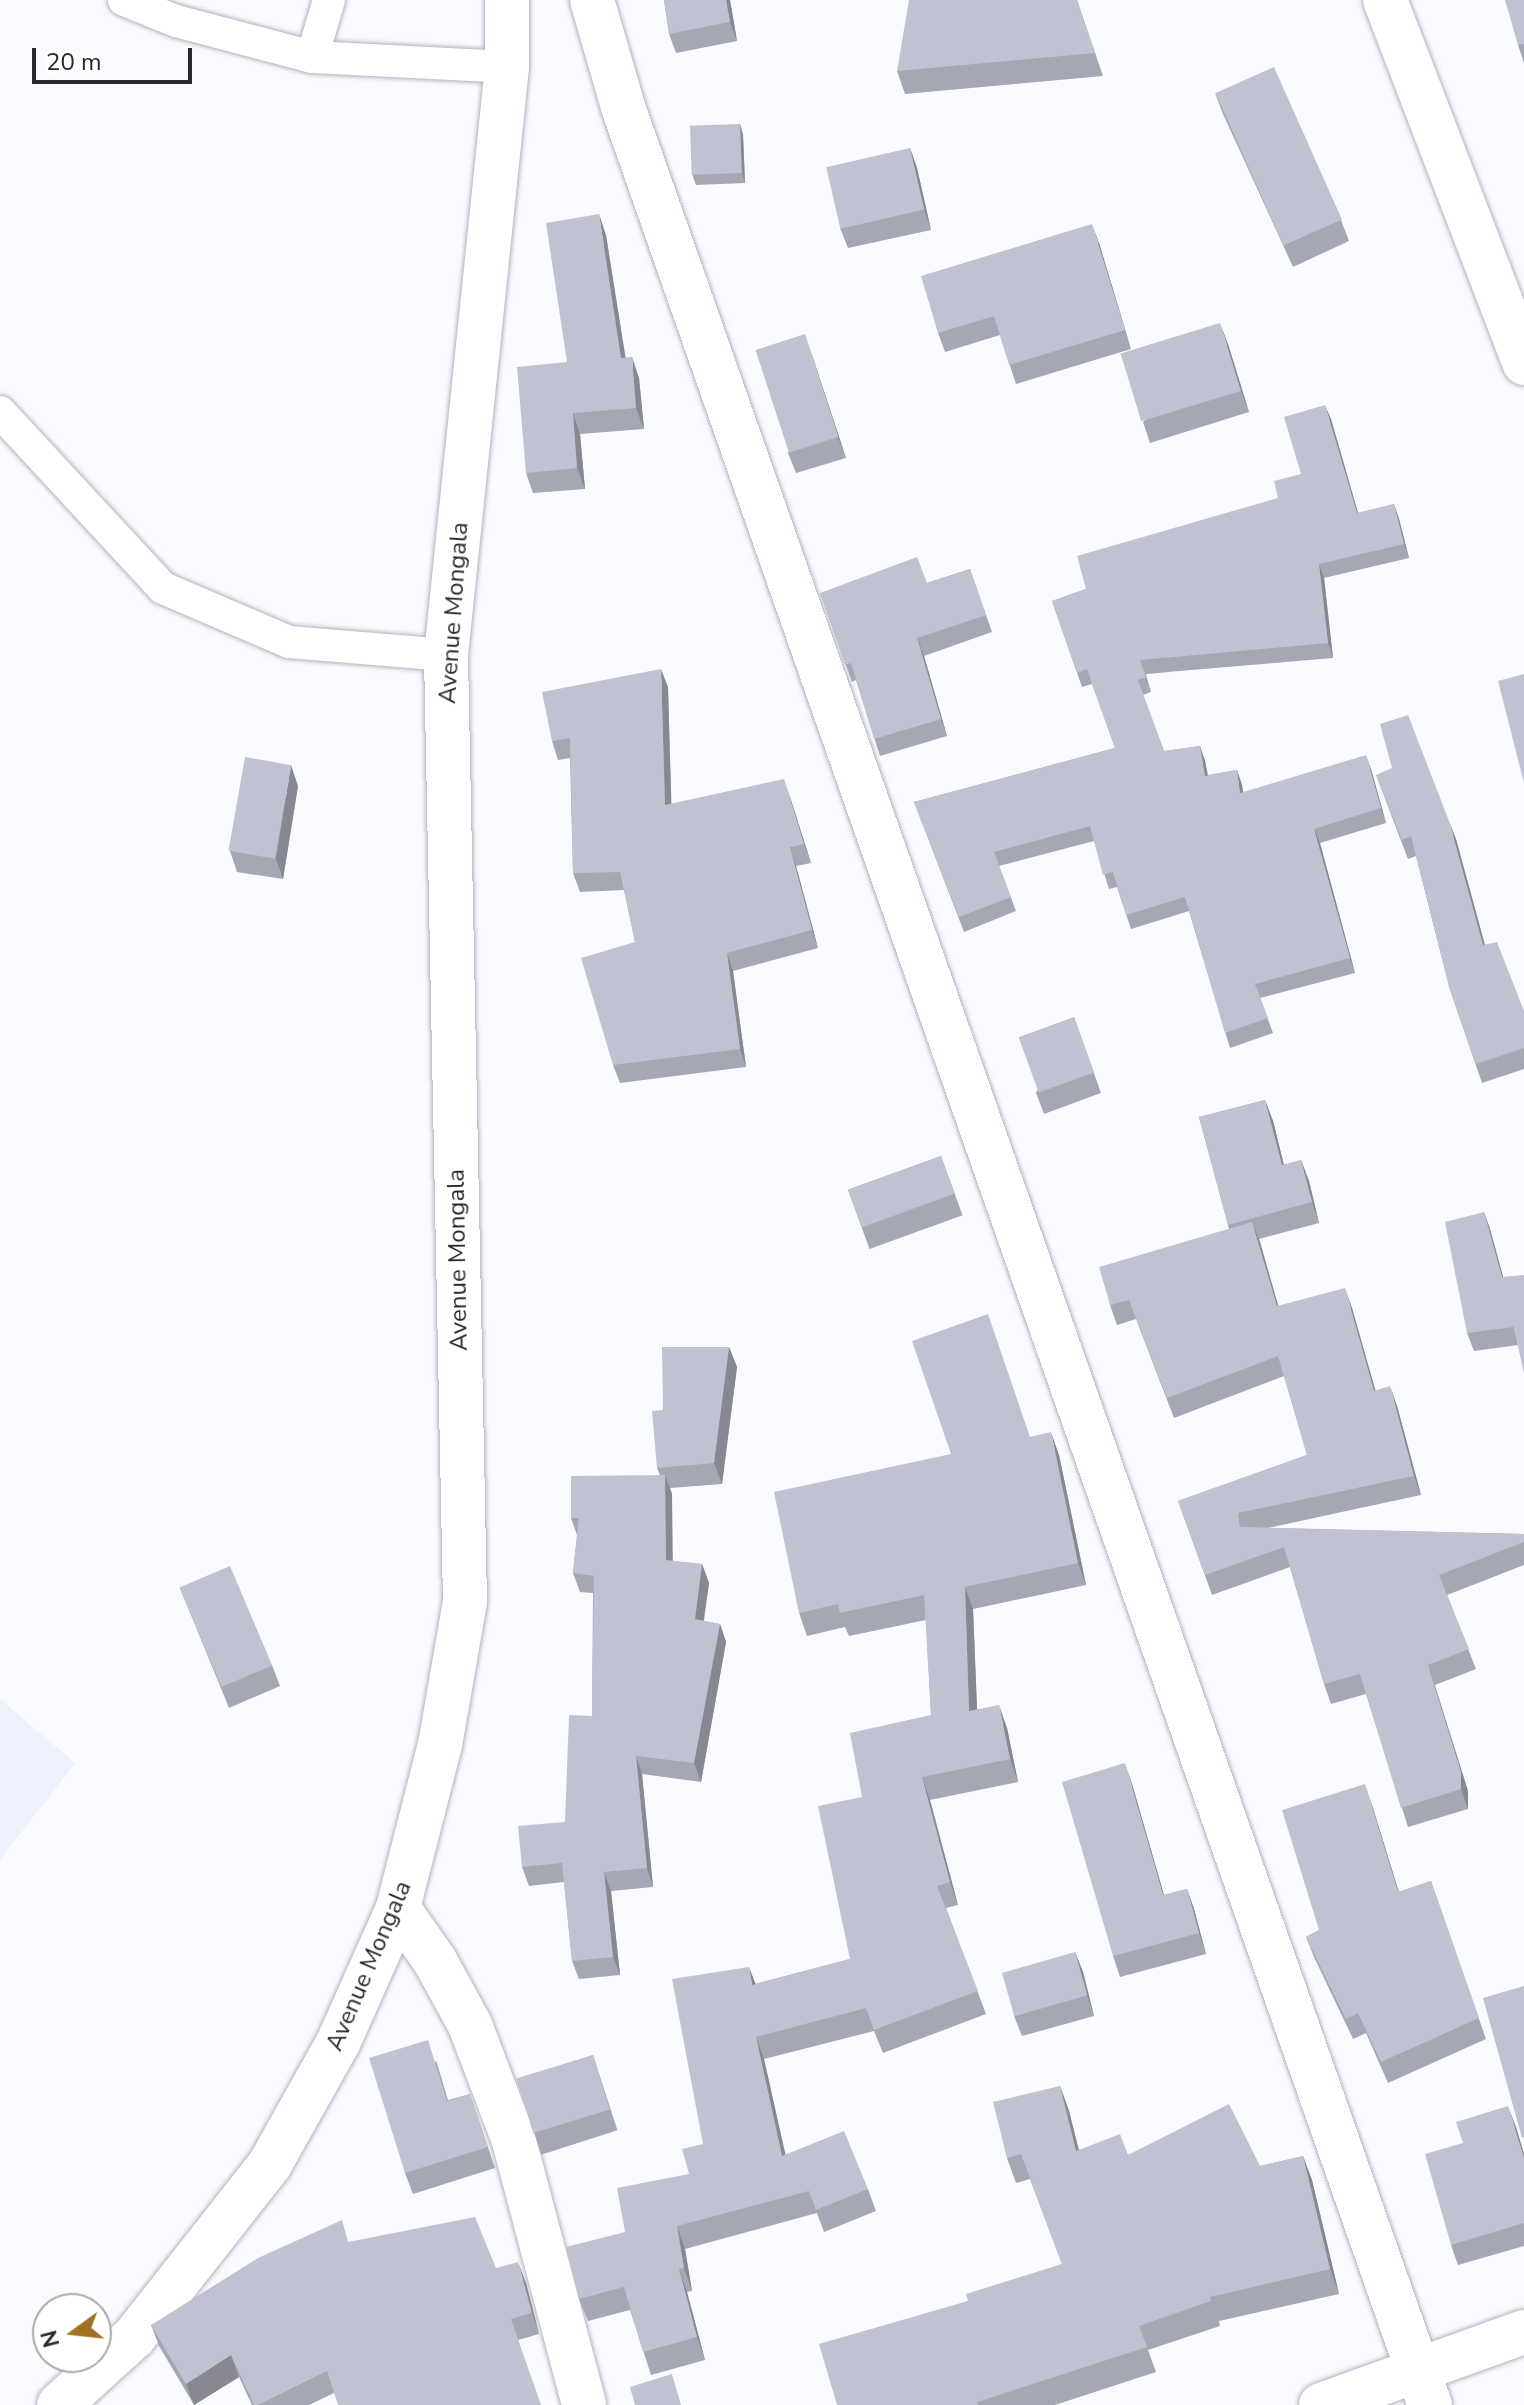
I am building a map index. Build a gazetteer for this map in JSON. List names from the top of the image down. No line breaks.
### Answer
{"streets":{"street":["Avenue Mongala"]},"scale_bar":"20 m","north":"left"}
